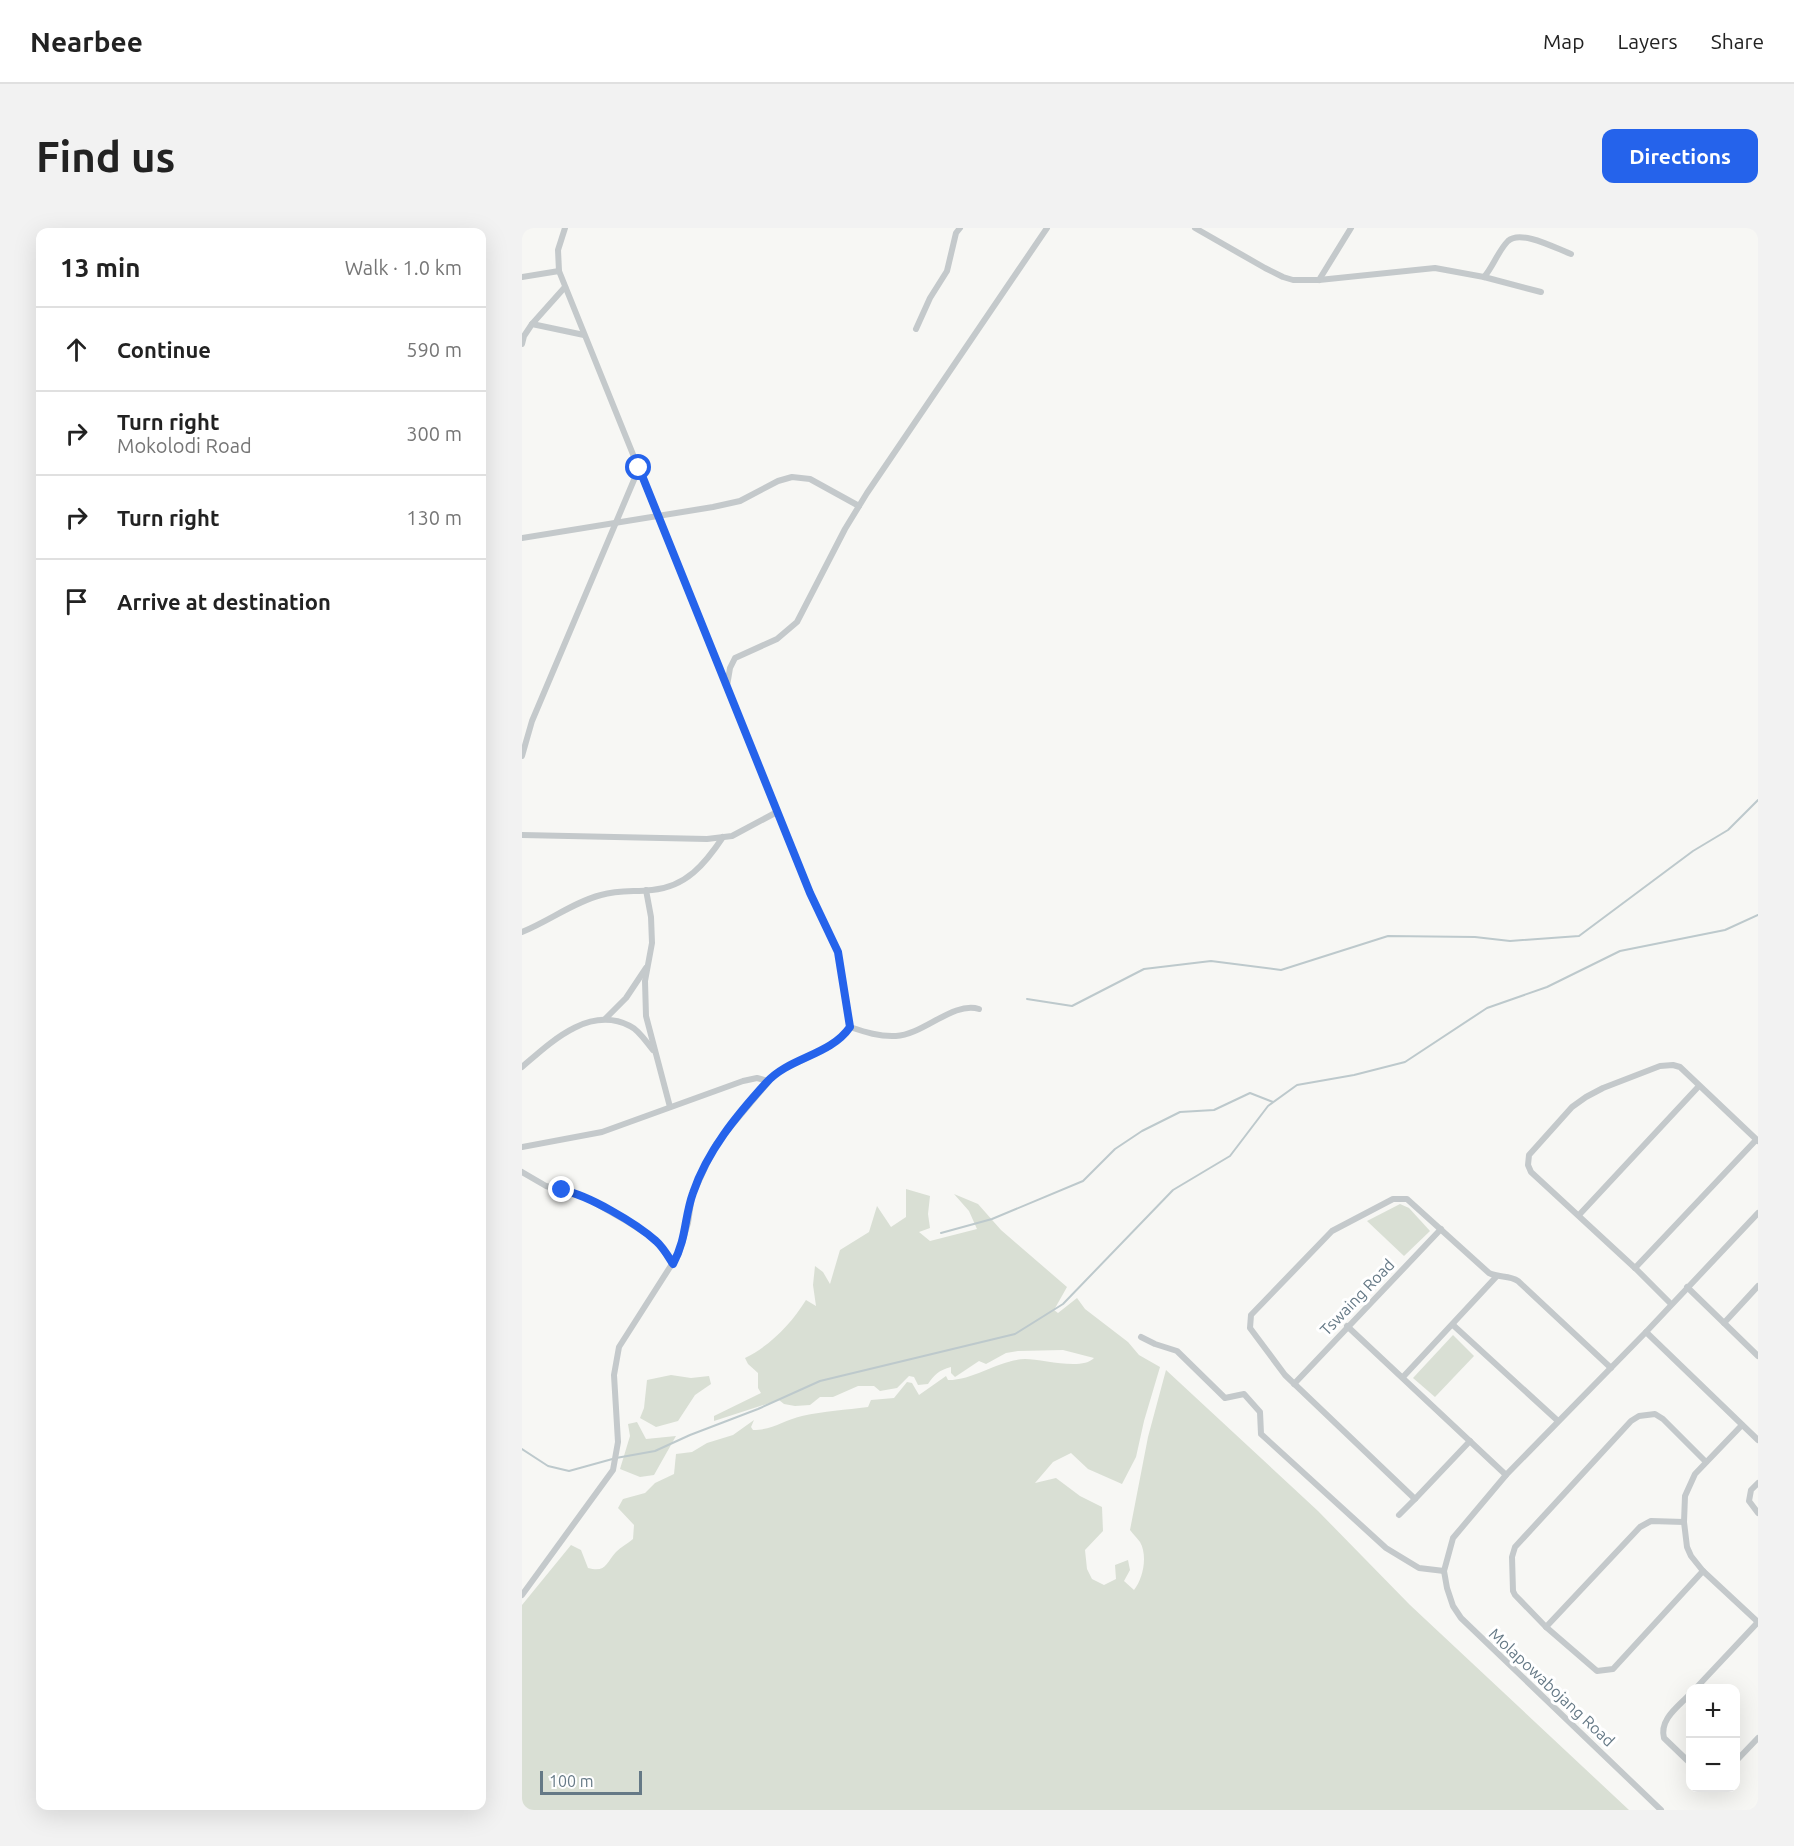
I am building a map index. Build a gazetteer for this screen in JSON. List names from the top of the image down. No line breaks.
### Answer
{"streets":{"street":["Tswaing Road","Molapowabojang Road"]},"scale_bar":"100 m","page":{"header":"Nearbee","nav":["Map","Layers","Share"],"buttons":"Directions","title":"Find us","heading":["13 min","Walk · 1.0 km"],"list":[["Continue","590 m"],["Turn right","Mokolodi Road","300 m"],["Turn right","130 m"],"Arrive at destination"],"map_buttons":["+","−"],"scale":"100 m"}}
